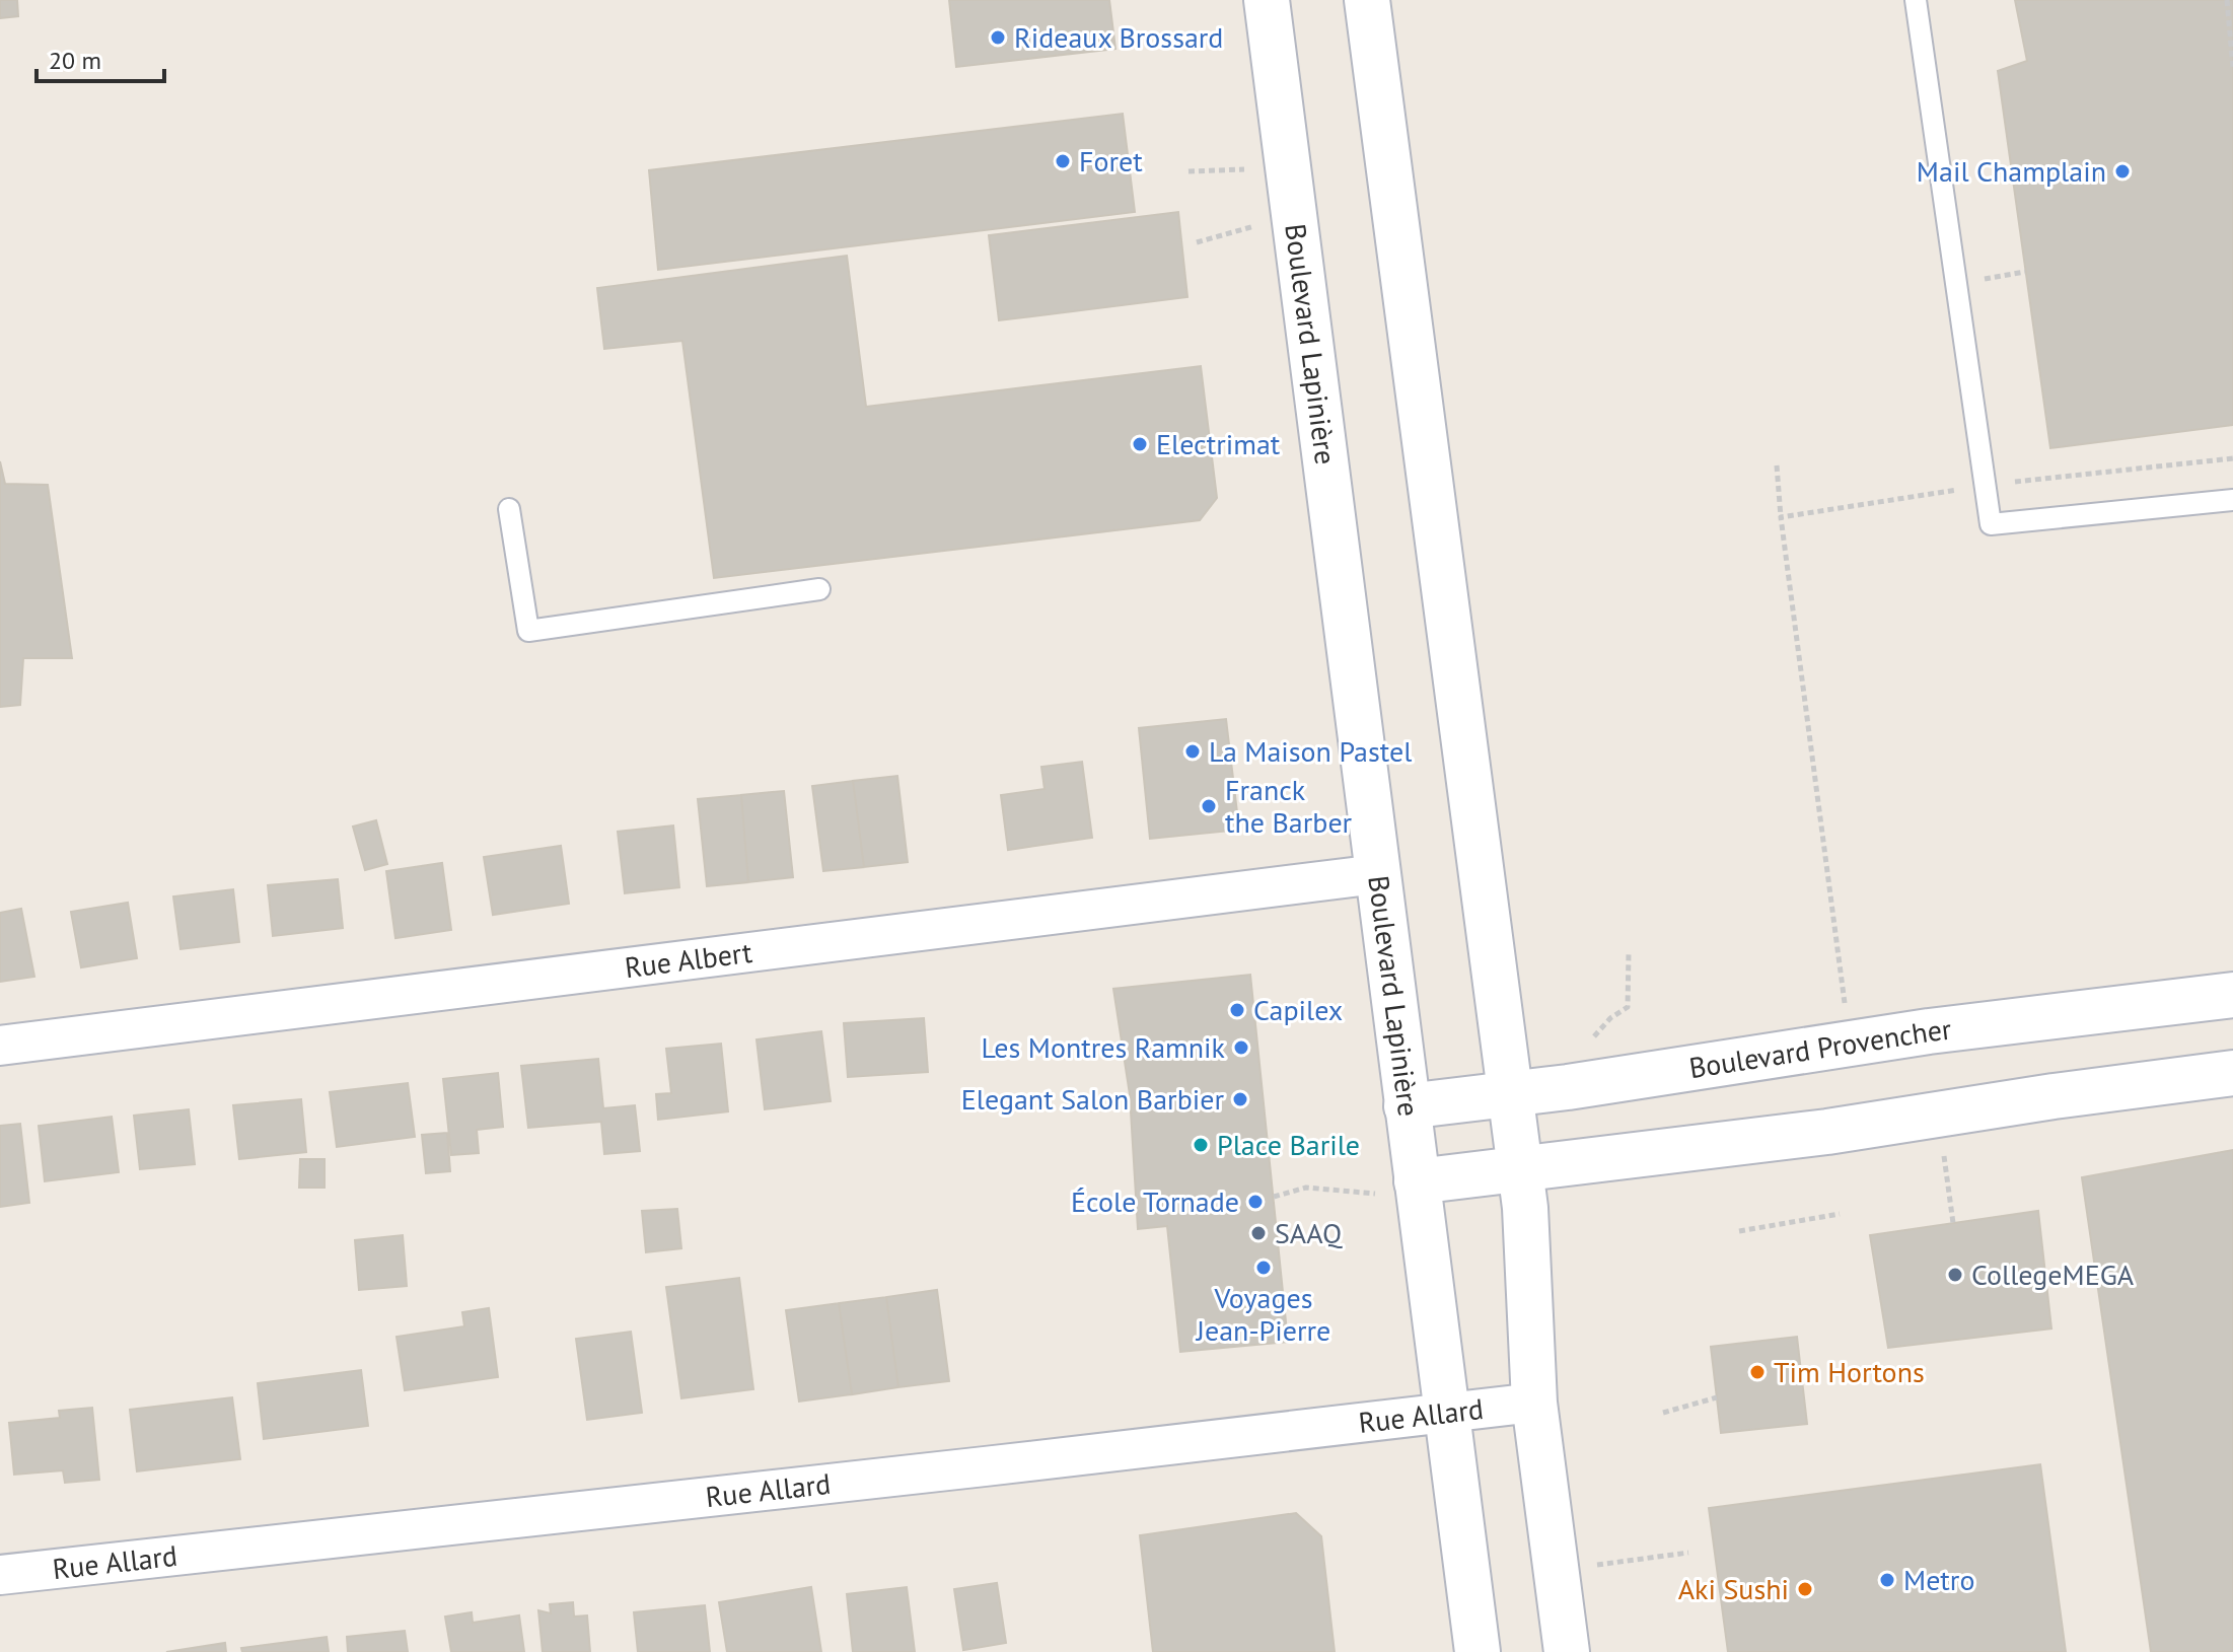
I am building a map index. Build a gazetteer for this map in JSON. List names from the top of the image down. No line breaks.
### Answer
{"streets":{"main road":["Boulevard Lapinière","Boulevard Provencher"],"street":["Rue Albert","Rue Allard"]},"crossings":[["Boulevard Lapinière","Rue Albert"],["Boulevard Lapinière","Boulevard Provencher"],["Boulevard Lapinière","Rue Allard"]],"places":["Rideaux Brossard","Foret","Mail Champlain","Electrimat","La Maison Pastel","Franck the Barber","Capilex","Les Montres Ramnik","Elegant Salon Barbier","Place Barile","École Tornade","SAAQ","Voyages Jean-Pierre","CollegeMEGA","Tim Hortons","Metro","Aki Sushi"],"scale_bar":"20 m"}
